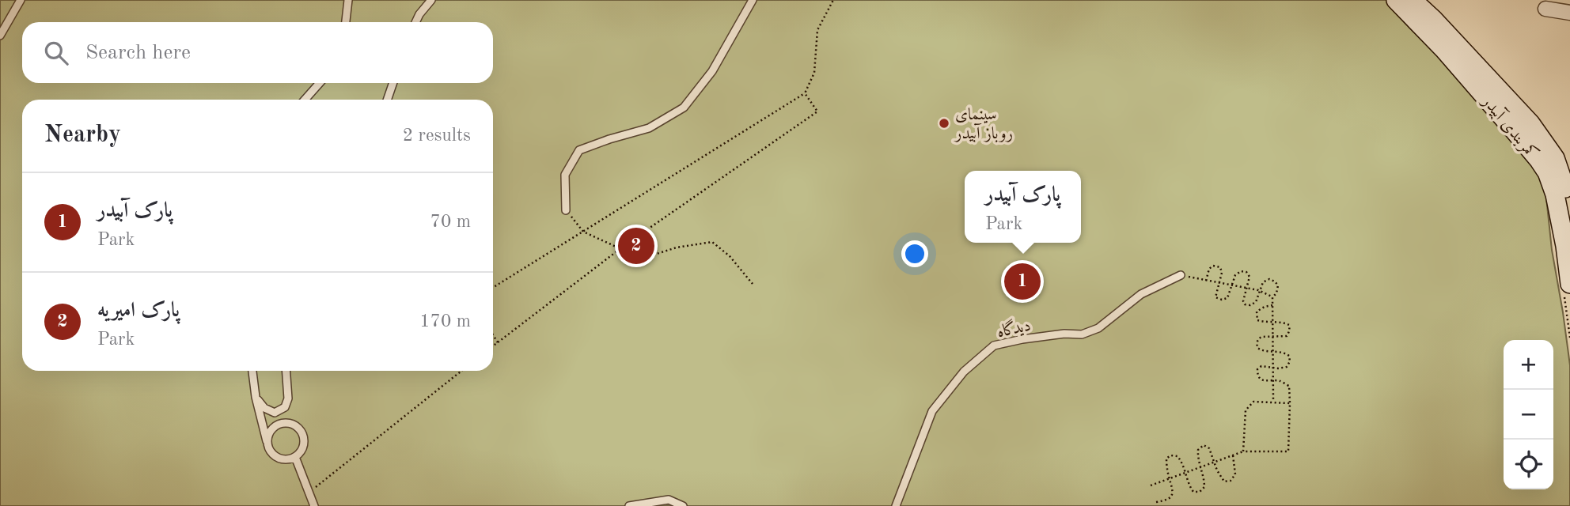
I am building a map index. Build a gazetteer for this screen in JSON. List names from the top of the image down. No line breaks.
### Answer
{"streets":{"main road":["کمربندی آبیدر"],"lane":["دیدگاه"]},"places":["سینمای روباز آبیدر"],"page":{"search":"Search here","heading":["Nearby","2 results"],"popup":["پارک آبیدر","Park"],"list":[{"mark":"1","name":"پارک آبیدر","note":"Park","value":"70 m"},{"mark":"2","name":"پارک امیریه","note":"Park","value":"170 m"}],"pins":["2","1"],"map_buttons":["+","−"]}}
